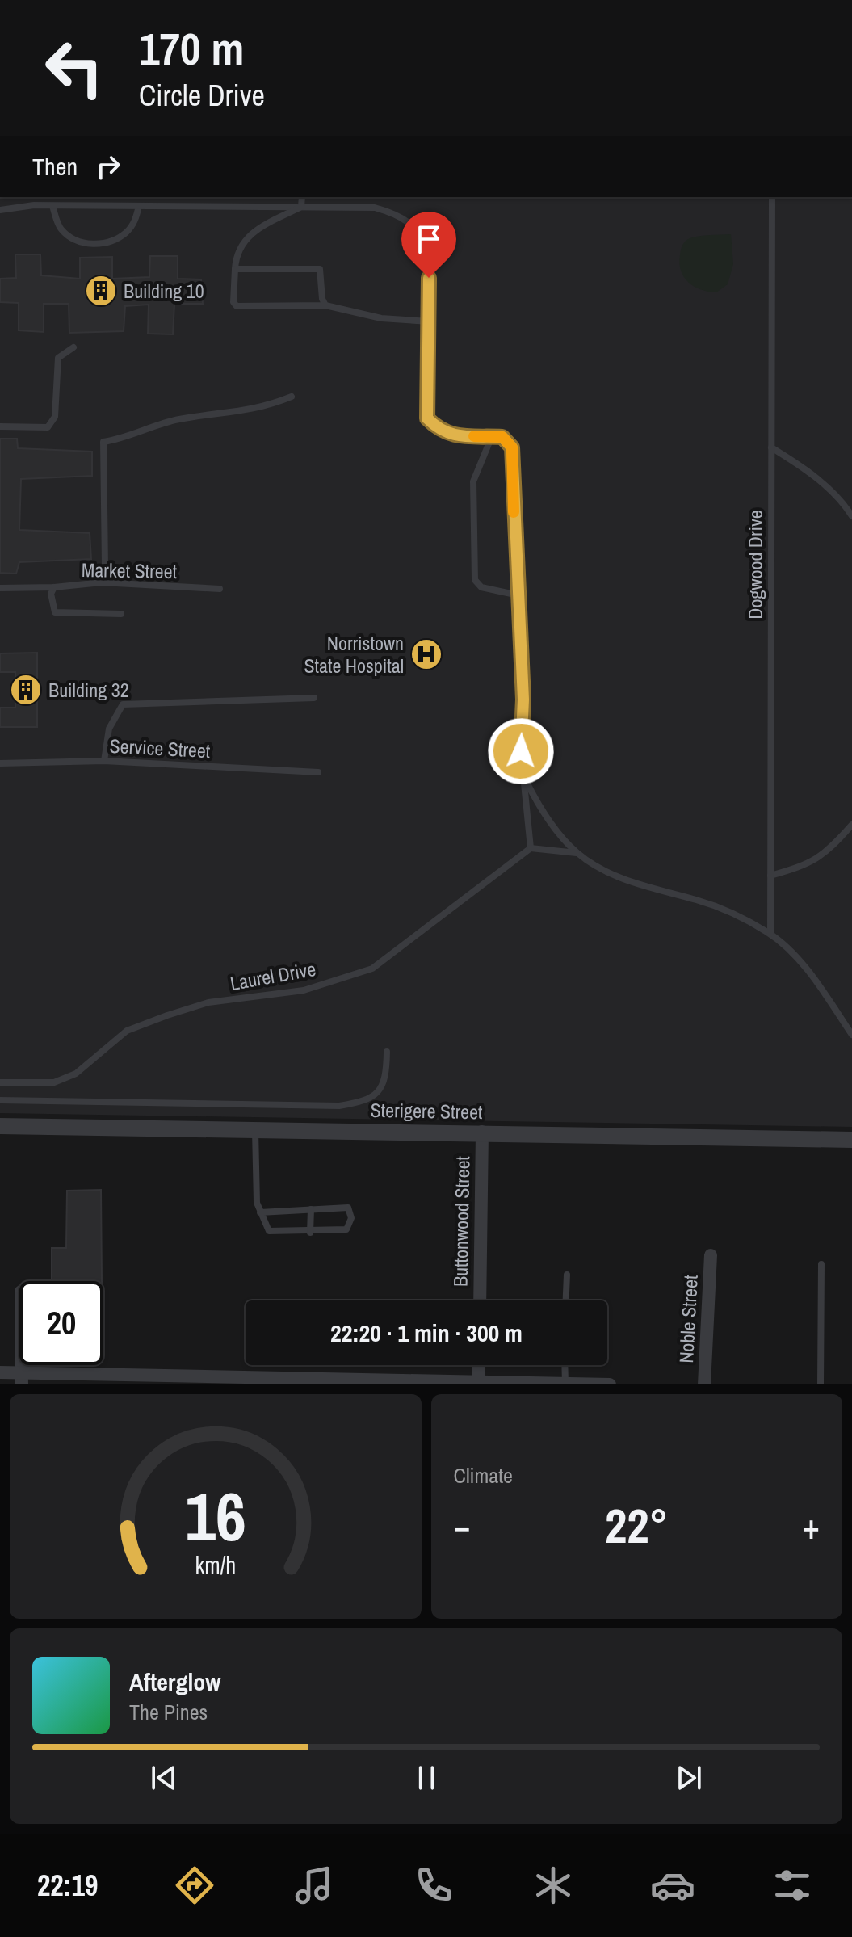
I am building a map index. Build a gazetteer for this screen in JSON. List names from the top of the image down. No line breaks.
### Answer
{"streets":{"street":["Sterigere Street","Buttonwood Street","Noble Street"],"lane":["Dogwood Drive","Market Street","Service Street","Laurel Drive"]},"crossings":[["Sterigere Street","Buttonwood Street"]],"places":{"building":["Building 10","Building 32"],"hospital":["Norristown State Hospital"]},"page":{"turn":["170 m","Circle Drive"],"then":"Then","limit":"20","trip":"22:20 · 1 min · 300 m","tile":"Climate","heat":["−","22°","+"],"song":["Afterglow","The Pines"],"tabs":"22:19","gauge":["16","km/h"]}}
